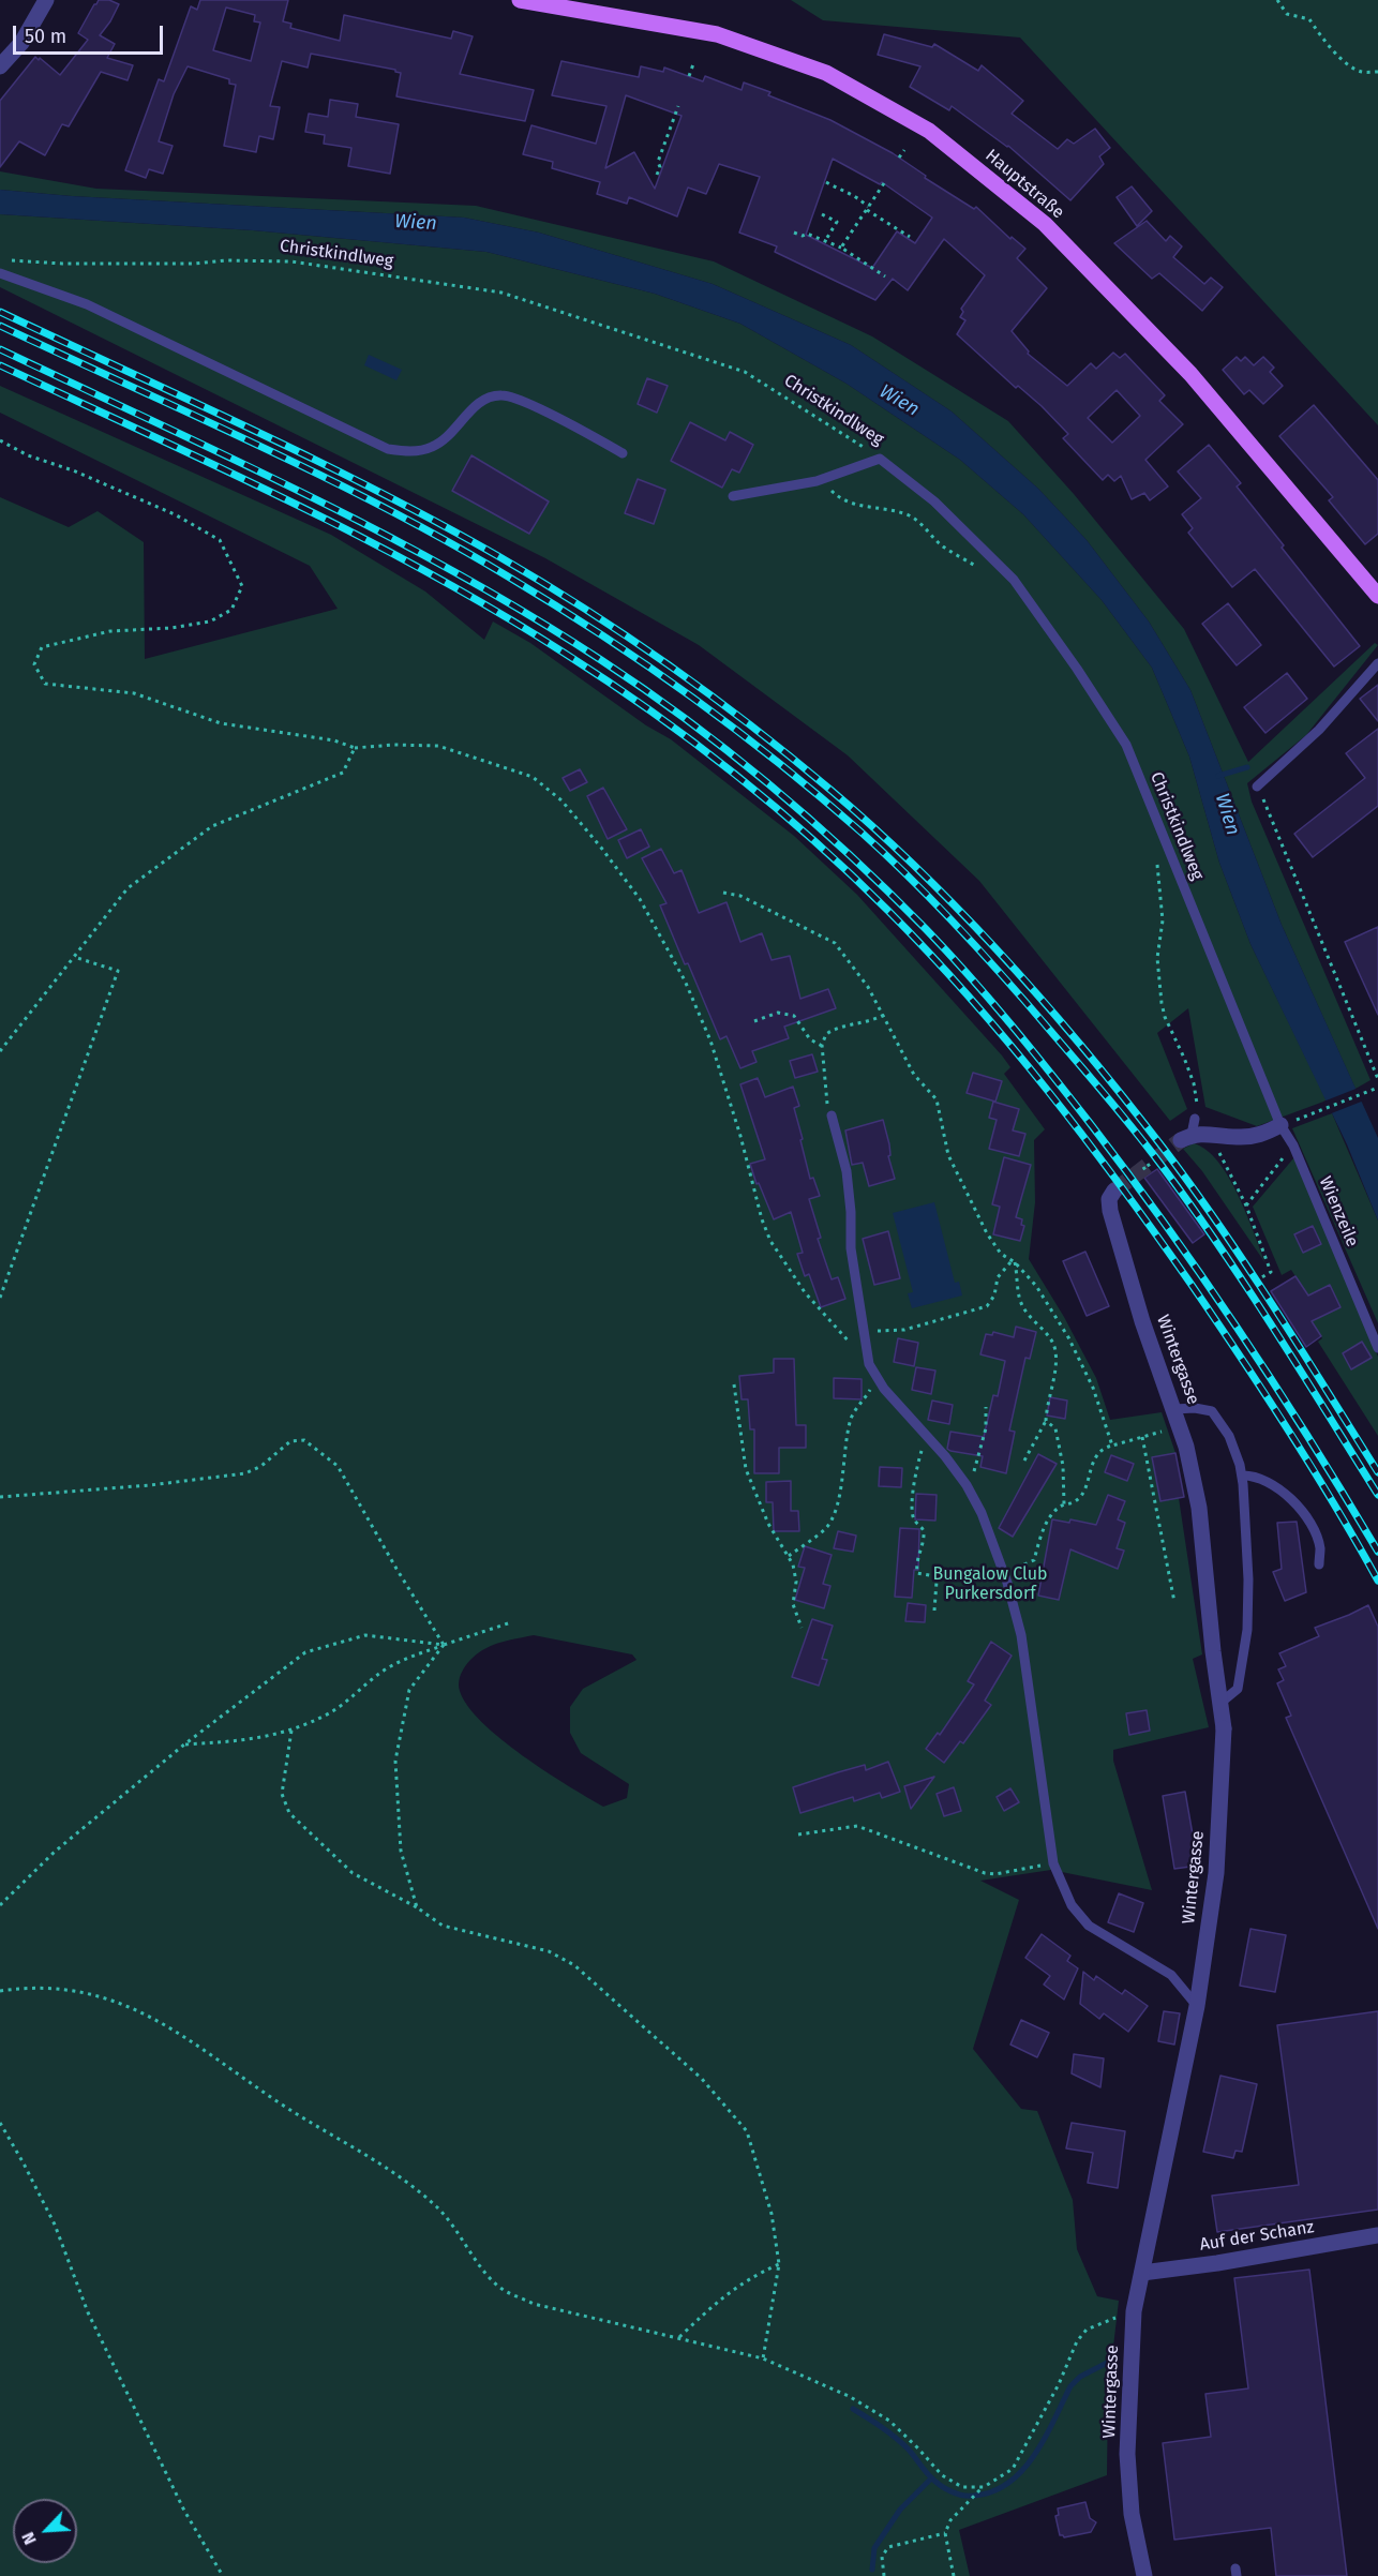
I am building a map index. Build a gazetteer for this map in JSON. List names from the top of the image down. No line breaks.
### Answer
{"streets":{"main road":["Hauptstraße"],"street":["Wintergasse","Auf der Schanz"],"lane":["Christkindlweg","Wienzeile"]},"crossings":[["Christkindlweg","Wienzeile"],["Wintergasse","Auf der Schanz"]],"water":["Wien"],"parks":["Bungalow Club Purkersdorf"],"scale_bar":"50 m","north":"bottom left"}
